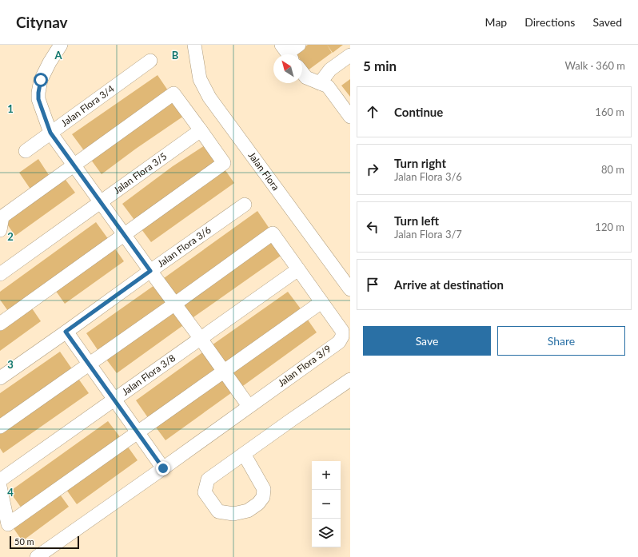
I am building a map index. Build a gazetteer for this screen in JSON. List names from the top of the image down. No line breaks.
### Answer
{"streets":{"street":["Jalan Flora 3/4","Jalan Flora","Jalan Flora 3/5","Jalan Flora 3/6","Jalan Flora 3/9","Jalan Flora 3/8"]},"crossings":[["Jalan Flora 3/9","Jalan Flora 3/8"]],"scale_bar":"50 m","north":"top left","page":{"header":"Citynav","nav":["Map","Directions","Saved"],"heading":["5 min","Walk · 360 m"],"list":[["Continue","160 m"],["Turn right","Jalan Flora 3/6","80 m"],["Turn left","Jalan Flora 3/7","120 m"],"Arrive at destination"],"buttons":["Save","Share"],"map_buttons":["+","−"],"scale":"50 m"},"grid":{"columns":["A","B"],"rows":["1","2","3","4"]}}
